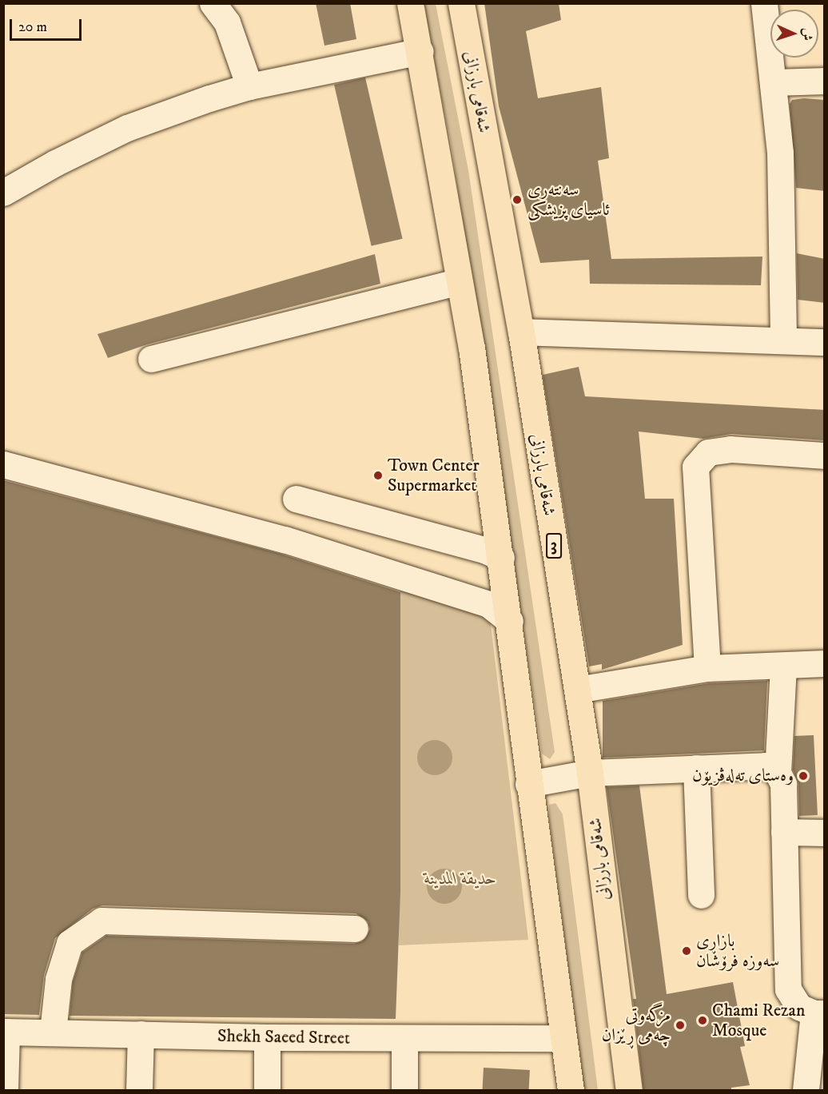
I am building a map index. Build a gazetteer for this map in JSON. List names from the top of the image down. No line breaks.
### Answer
{"streets":{"highway":["شەقامی بارزانی","3"],"street":["Shekh Saeed Street"]},"parks":["حديقة المدينة"],"places":["سەنتەری ئاسیای پزیشکی","Town Center Supermarket","وەستای تەلەڤزیۆن","بازاڕی سەوزە فرۆشان","Chami Rezan Mosque","مزگەوتی چەمی ڕێزان"],"scale_bar":"20 m","north":"right"}
